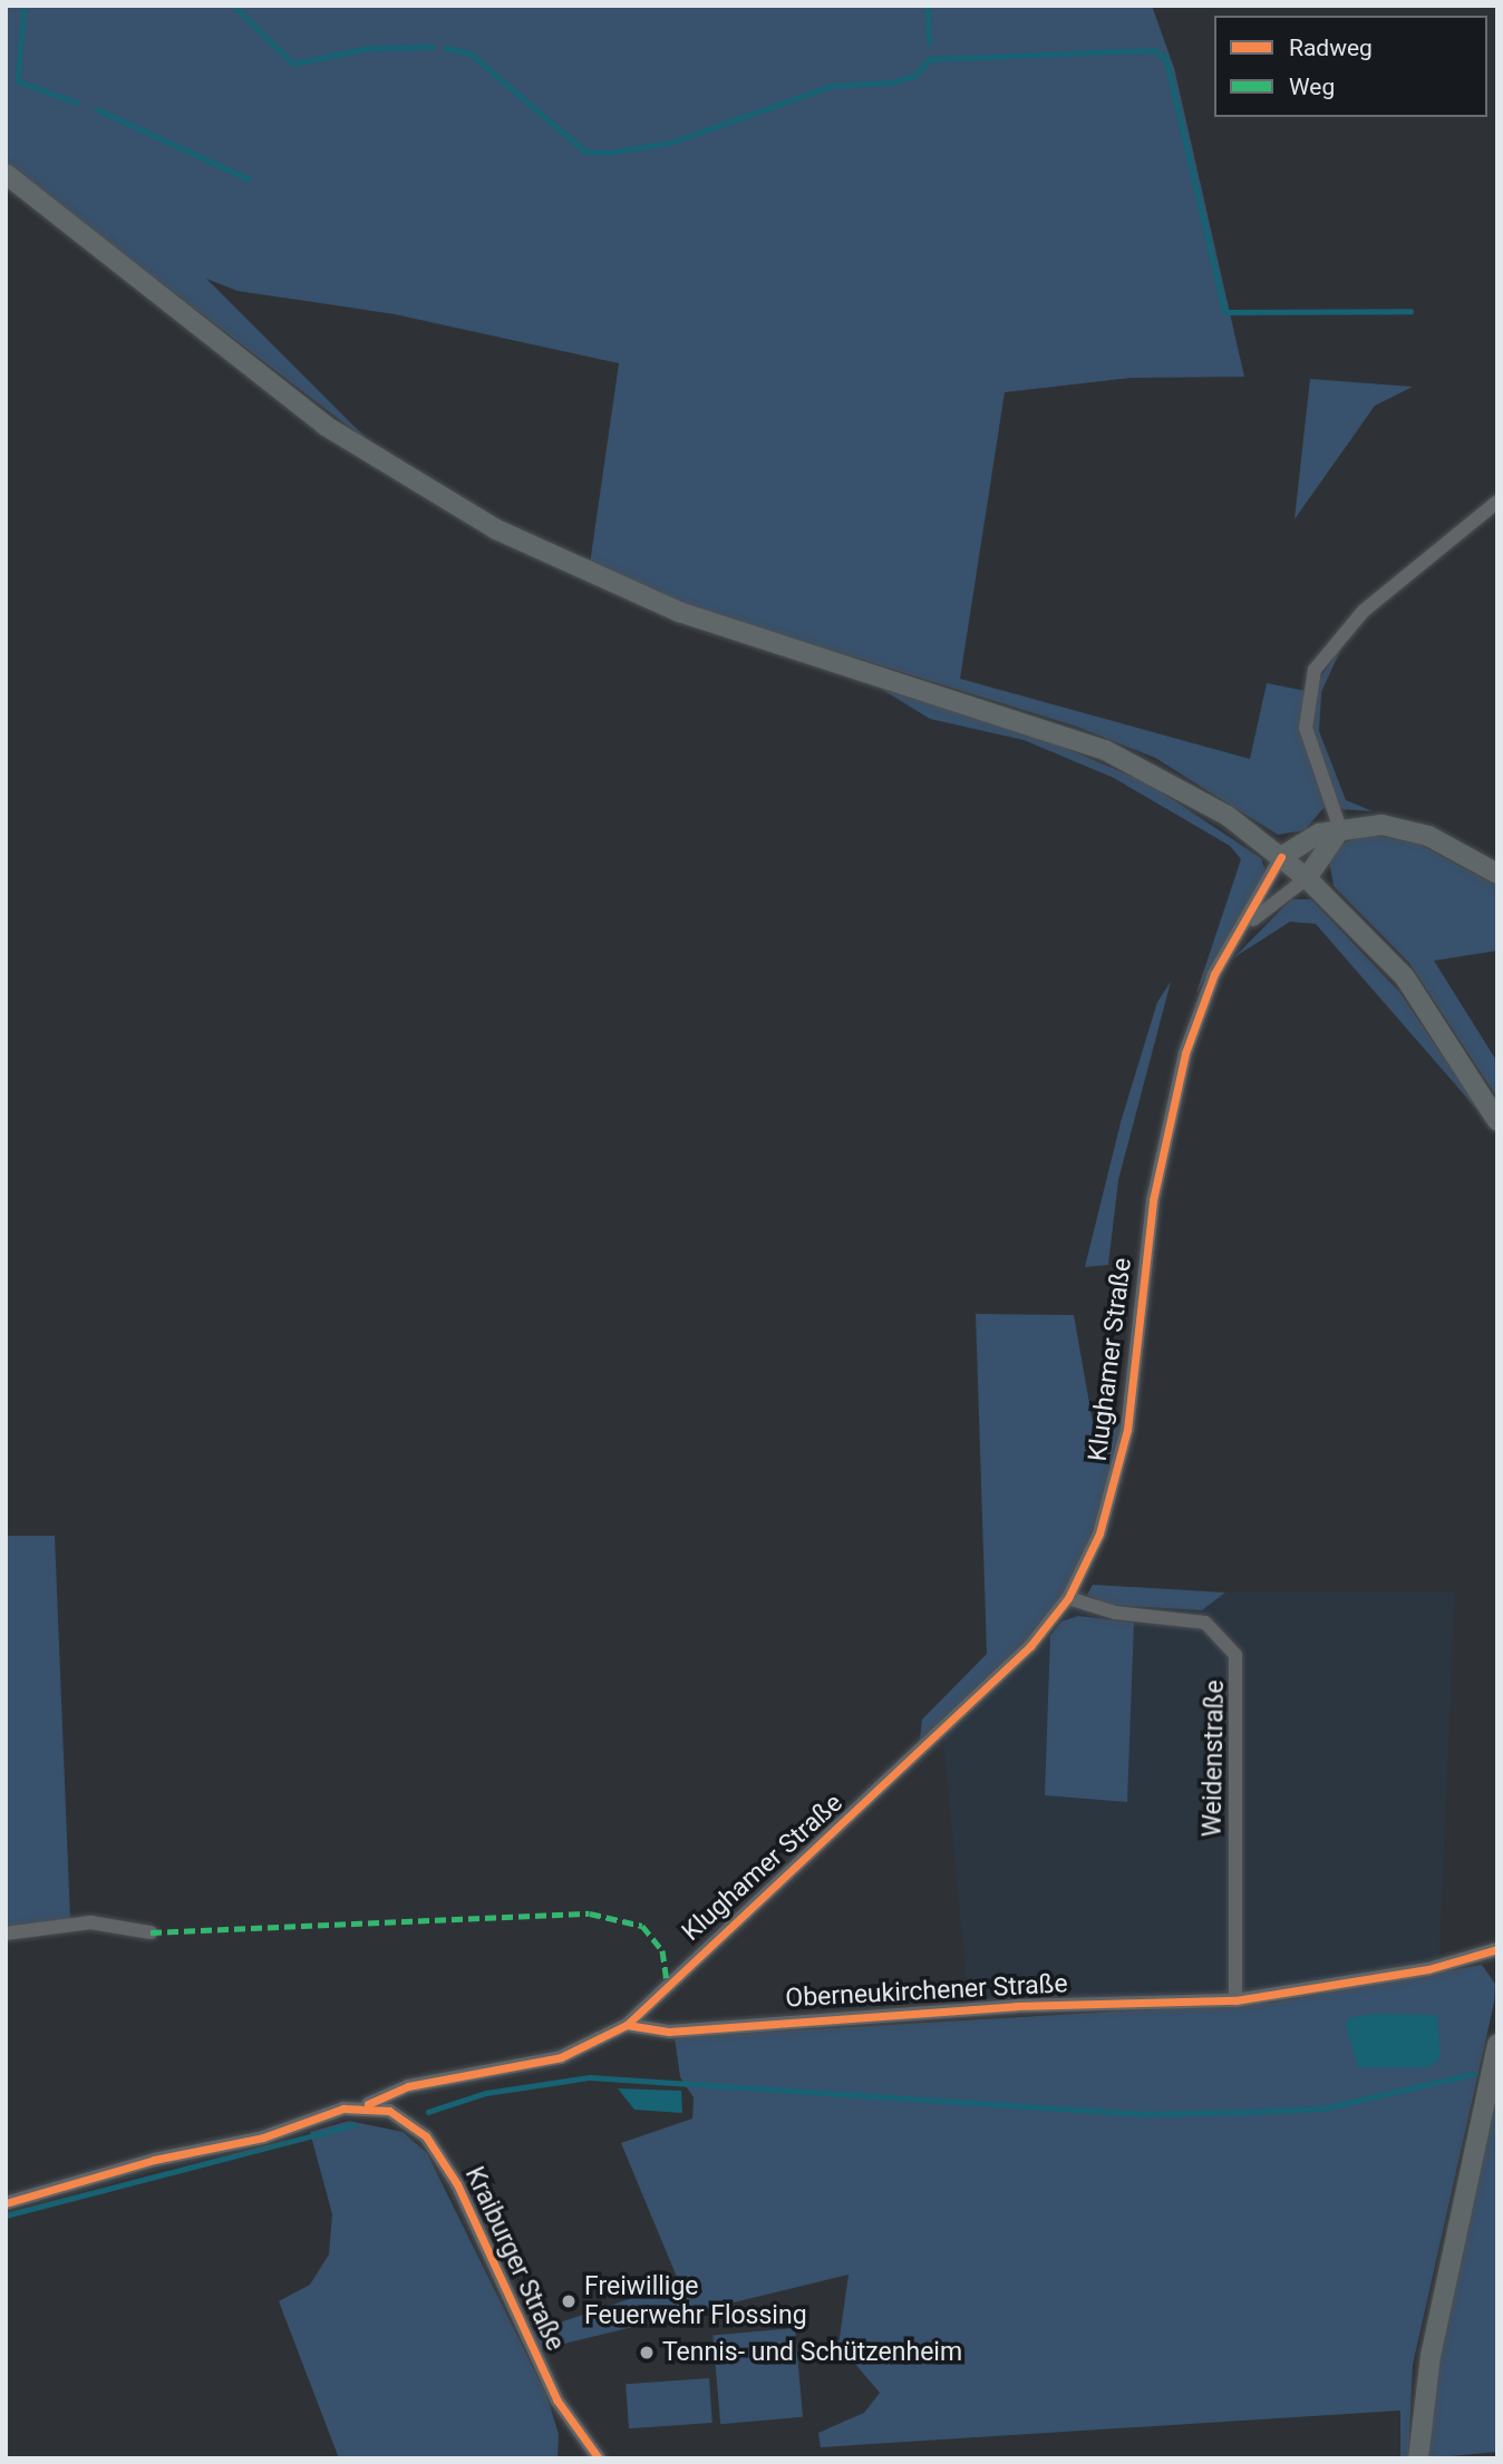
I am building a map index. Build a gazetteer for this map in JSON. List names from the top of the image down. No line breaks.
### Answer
{"streets":{"street":["Klughamer Straße","Weidenstraße","Oberneukirchener Straße","Kraiburger Straße"]},"crossings":[["Klughamer Straße","Weidenstraße"],["Klughamer Straße","Oberneukirchener Straße"],["Weidenstraße","Oberneukirchener Straße"]],"places":["Freiwillige Feuerwehr Flossing","Tennis- und Schützenheim"],"legend":["Radweg","Weg"]}
